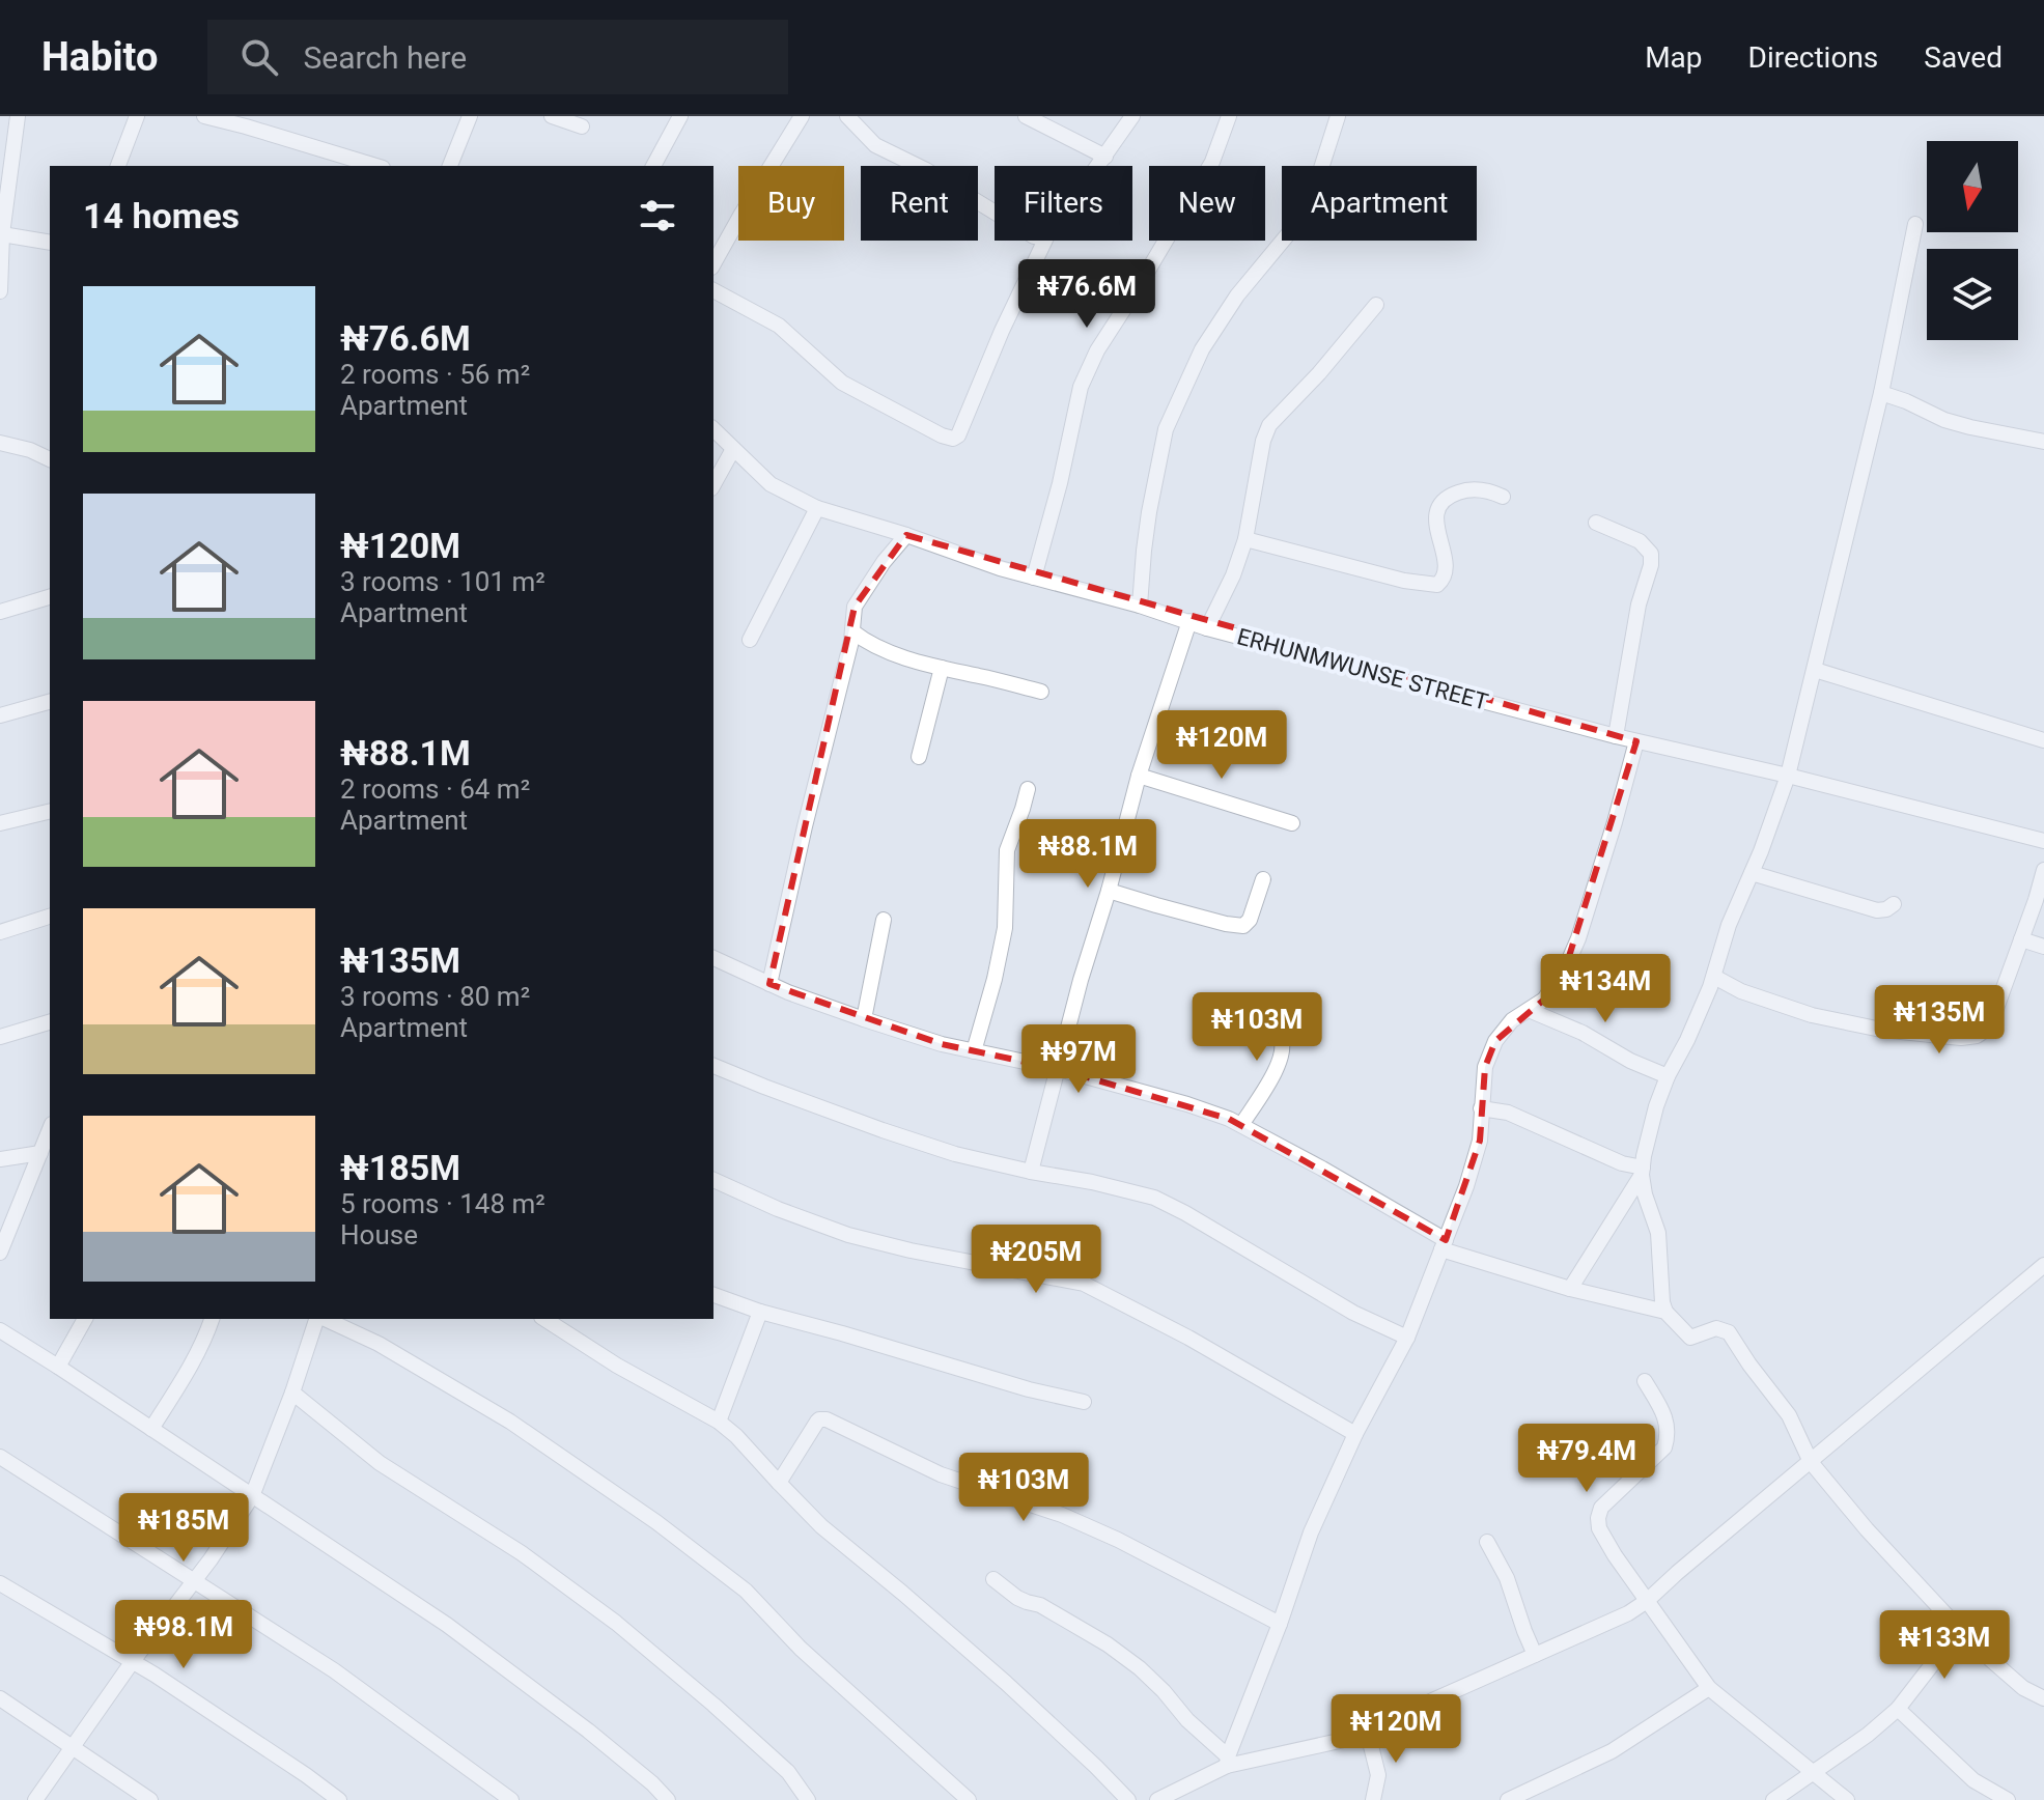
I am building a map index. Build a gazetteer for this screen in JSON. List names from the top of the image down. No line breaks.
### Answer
{"streets":{"street":["ERHUNMWUNSE STREET"]},"north":"bottom","page":{"header":"Habito","search":"Search here","nav":["Map","Directions","Saved"],"chip":["Buy","Rent","Filters","New","Apartment"],"heading":"14 homes","price":["₦76.6M","₦120M","₦88.1M","₦134M","₦135M","₦103M","₦97M","₦205M","₦79.4M","₦103M","₦185M","₦98.1M","₦133M","₦120M"],"list":[{"name":"₦76.6M","note":"2 rooms · 56 m² · Apartment"},{"name":"₦120M","note":"3 rooms · 101 m² · Apartment"},{"name":"₦88.1M","note":"2 rooms · 64 m² · Apartment"},{"name":"₦135M","note":"3 rooms · 80 m² · Apartment"},{"name":"₦185M","note":"5 rooms · 148 m² · House"}]}}
